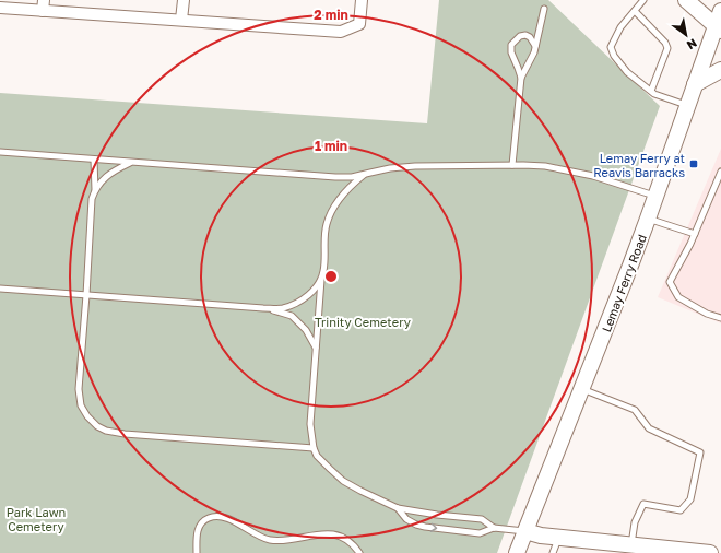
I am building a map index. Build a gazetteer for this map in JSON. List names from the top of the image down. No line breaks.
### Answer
{"streets":{"main road":["Lemay Ferry Road"]},"parks":["Trinity Cemetery","Park Lawn Cemetery"],"places":{"transit":["Lemay Ferry at Reavis Barracks"]},"north":"bottom right","rings":["2 min","1 min"]}
